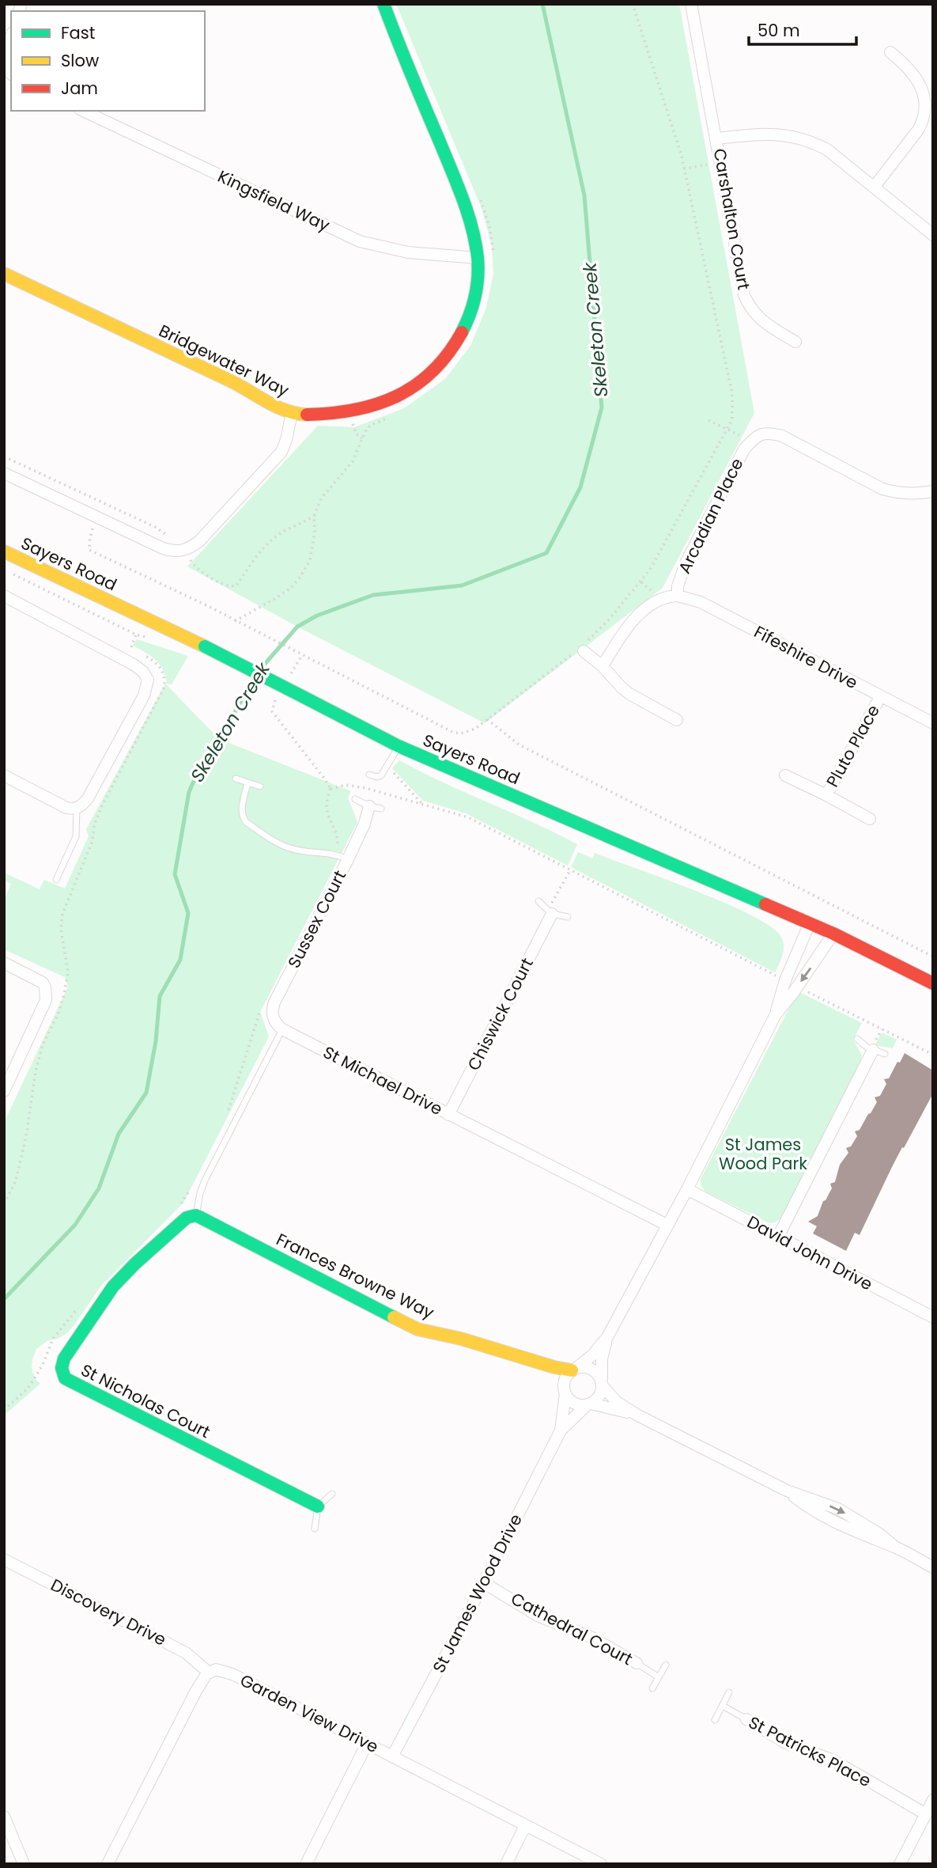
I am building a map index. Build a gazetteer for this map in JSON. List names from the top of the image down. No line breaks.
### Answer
{"streets":{"street":["Kingsfield Way","Carshalton Court","Bridgewater Way","Arcadian Place","Sayers Road","Fifeshire Drive","Pluto Place","Sussex Court","Chiswick Court","St Michael Drive","David John Drive","Frances Browne Way","St Nicholas Court","St James Wood Drive","Discovery Drive","Cathedral Court","Garden View Drive","St Patricks Place"]},"crossings":[["Kingsfield Way","Bridgewater Way"],["Arcadian Place","Fifeshire Drive"],["Fifeshire Drive","Pluto Place"],["Sussex Court","St Michael Drive"],["Chiswick Court","St Michael Drive"],["Frances Browne Way","St Nicholas Court"],["Frances Browne Way","St James Wood Drive"],["St James Wood Drive","Cathedral Court"],["St James Wood Drive","Garden View Drive"],["Discovery Drive","Garden View Drive"]],"water":["Skeleton Creek"],"parks":["St James Wood Park"],"legend":["Fast","Slow","Jam"],"scale_bar":"50 m"}
